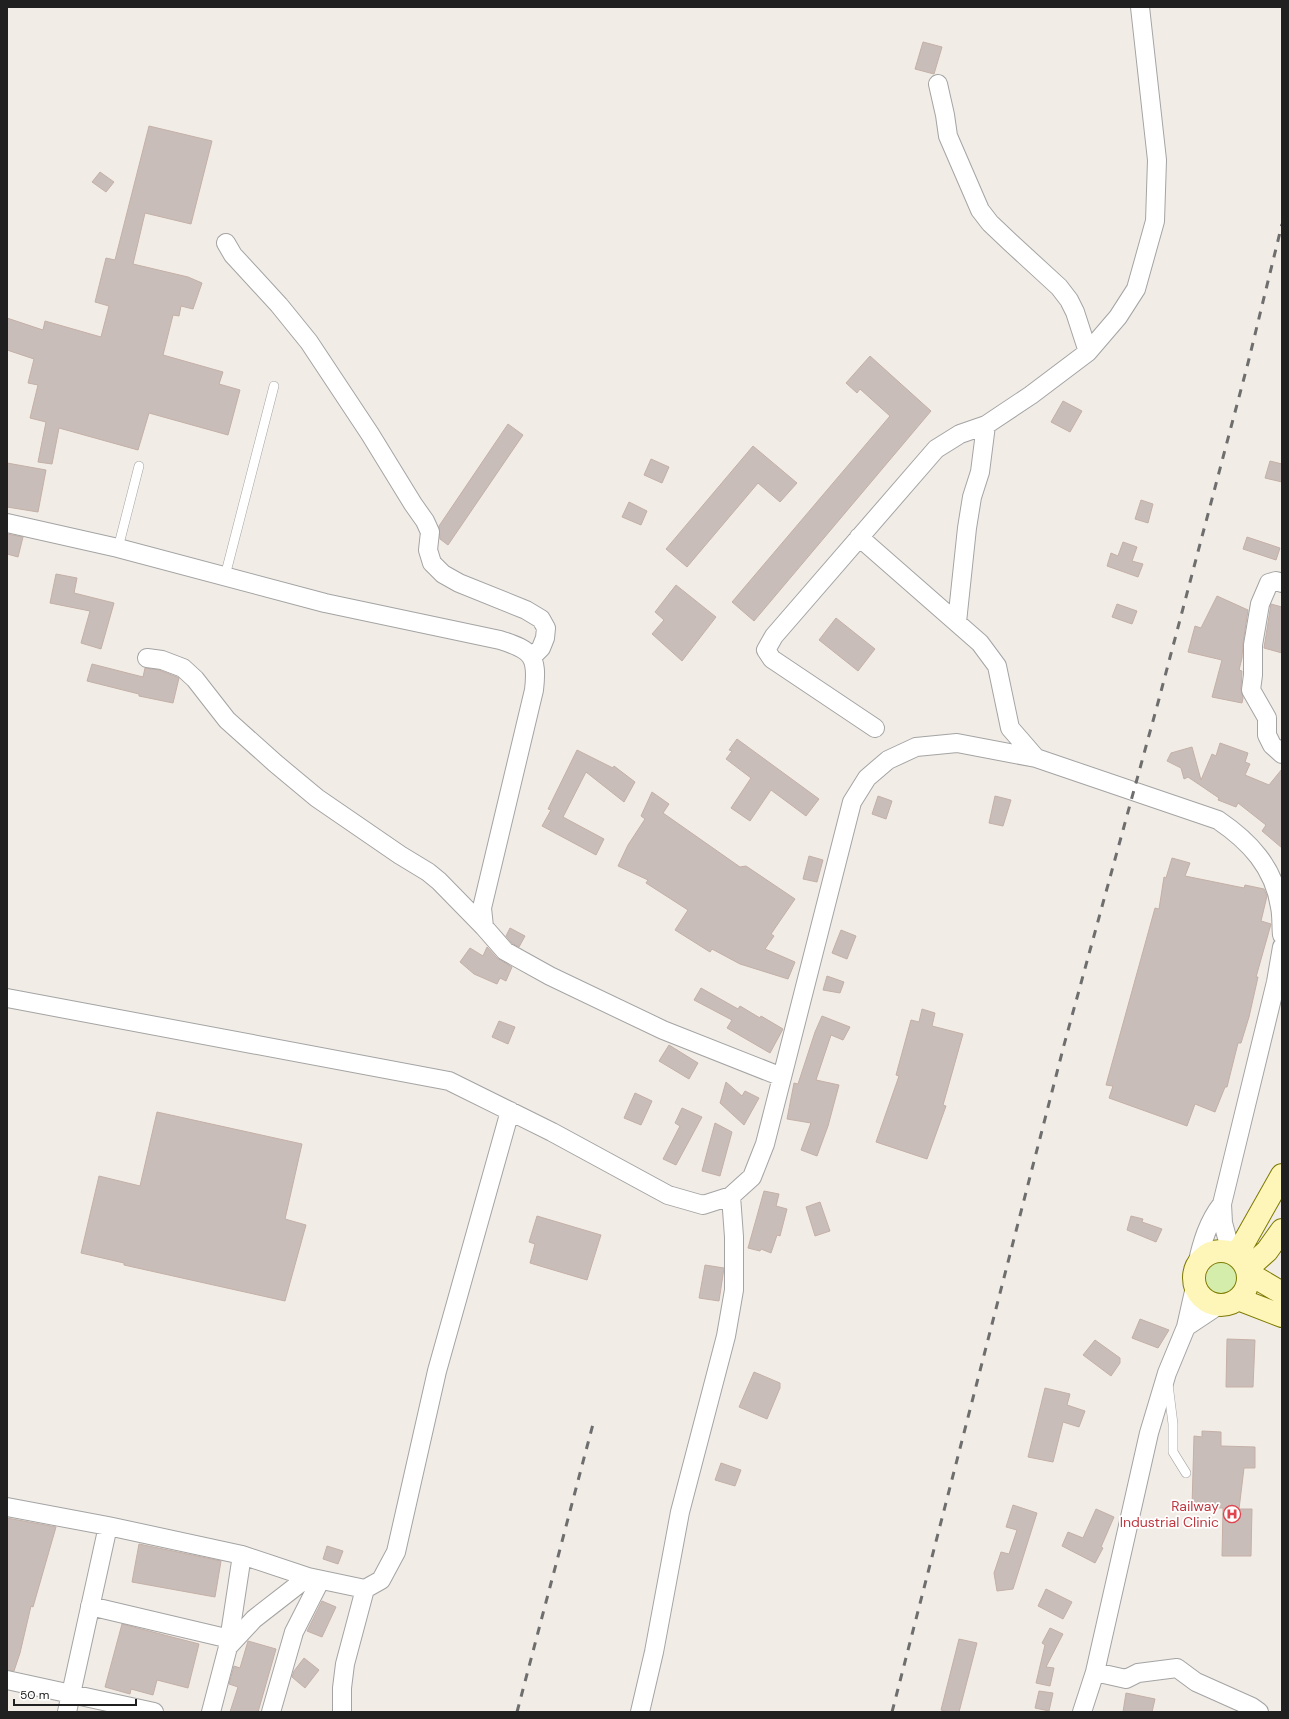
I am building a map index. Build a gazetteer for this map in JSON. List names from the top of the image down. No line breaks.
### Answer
{"places":{"hospital":["Railway Industrial Clinic"]},"scale_bar":"50 m"}
